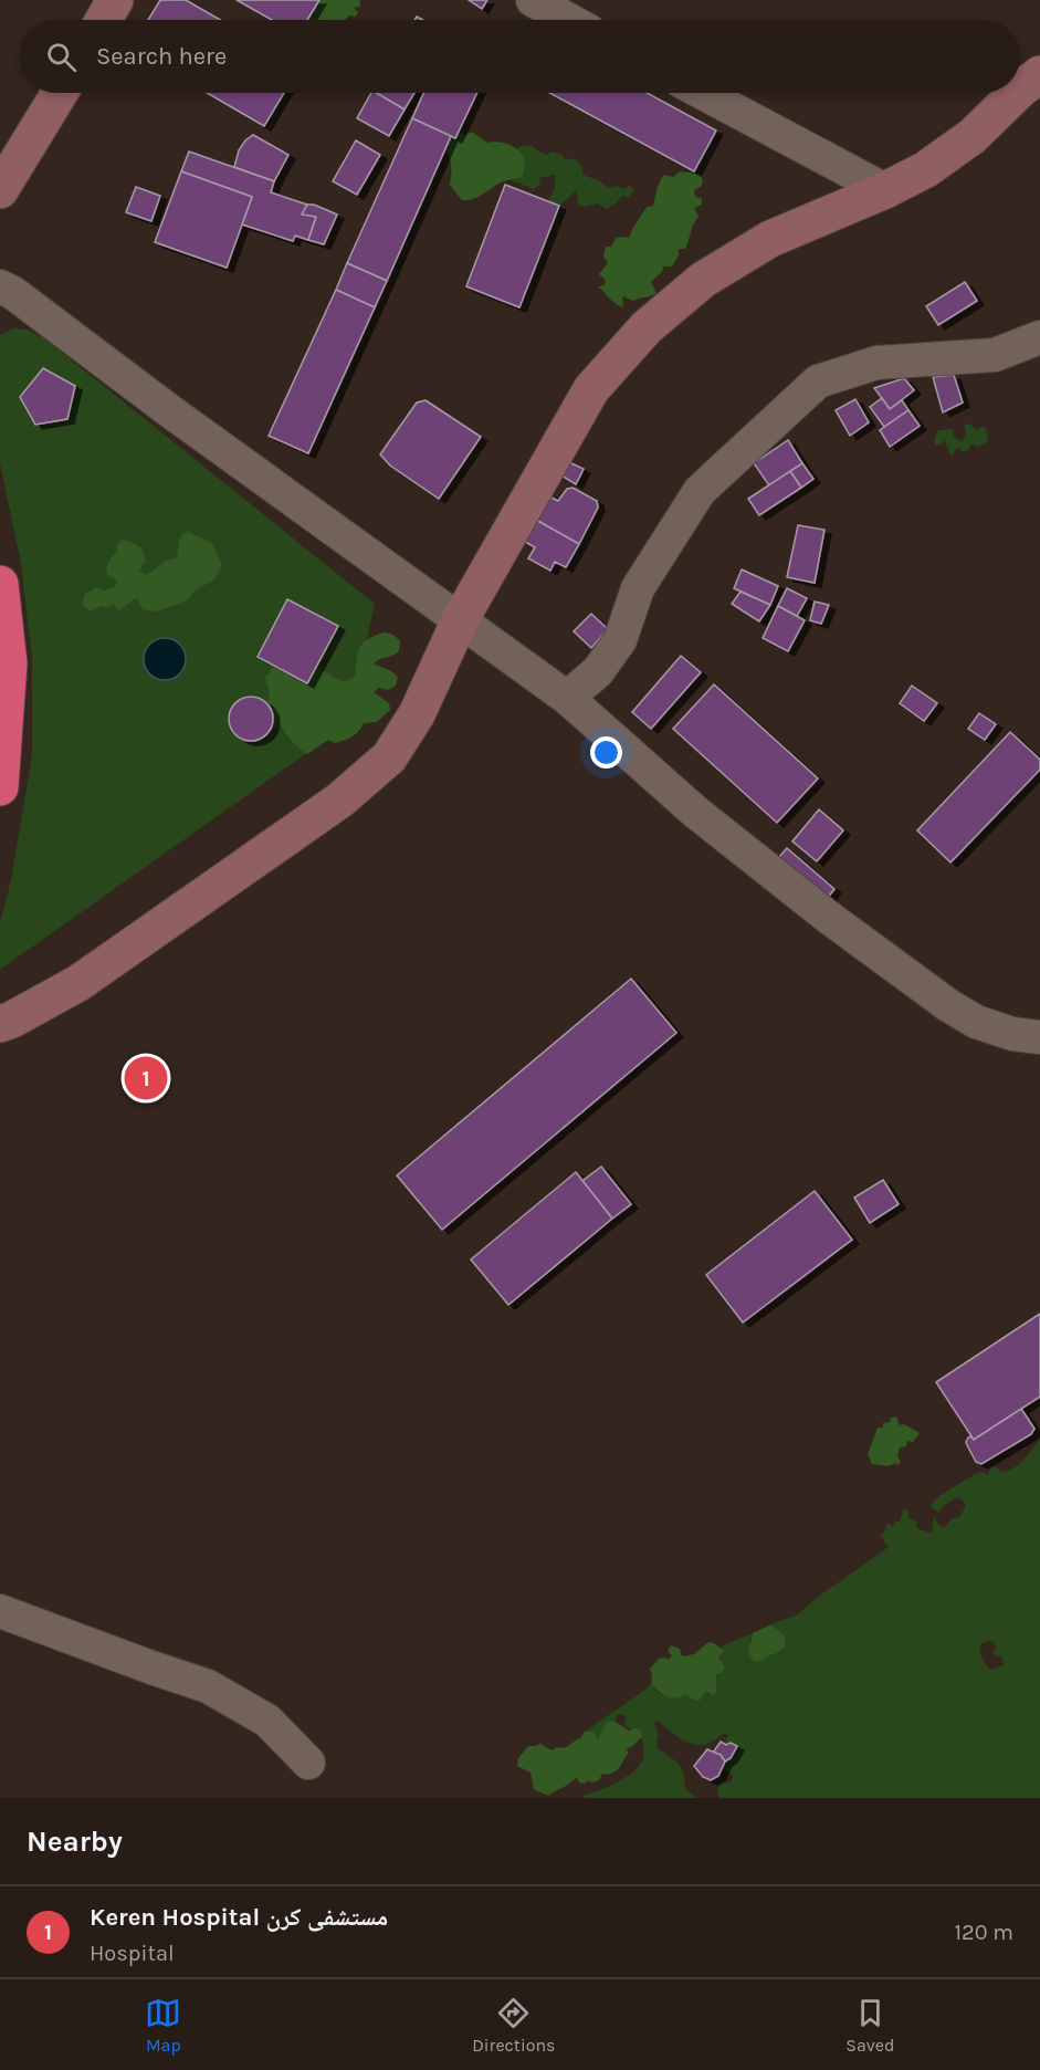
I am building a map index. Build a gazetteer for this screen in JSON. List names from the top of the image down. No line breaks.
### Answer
{"page":{"search":"Search here","pins":"1","heading":"Nearby","list":[{"mark":"1","name":"Keren Hospital مستشفى كرن","note":"Hospital","value":"120 m"}],"nav":["Map","Directions","Saved"]}}
